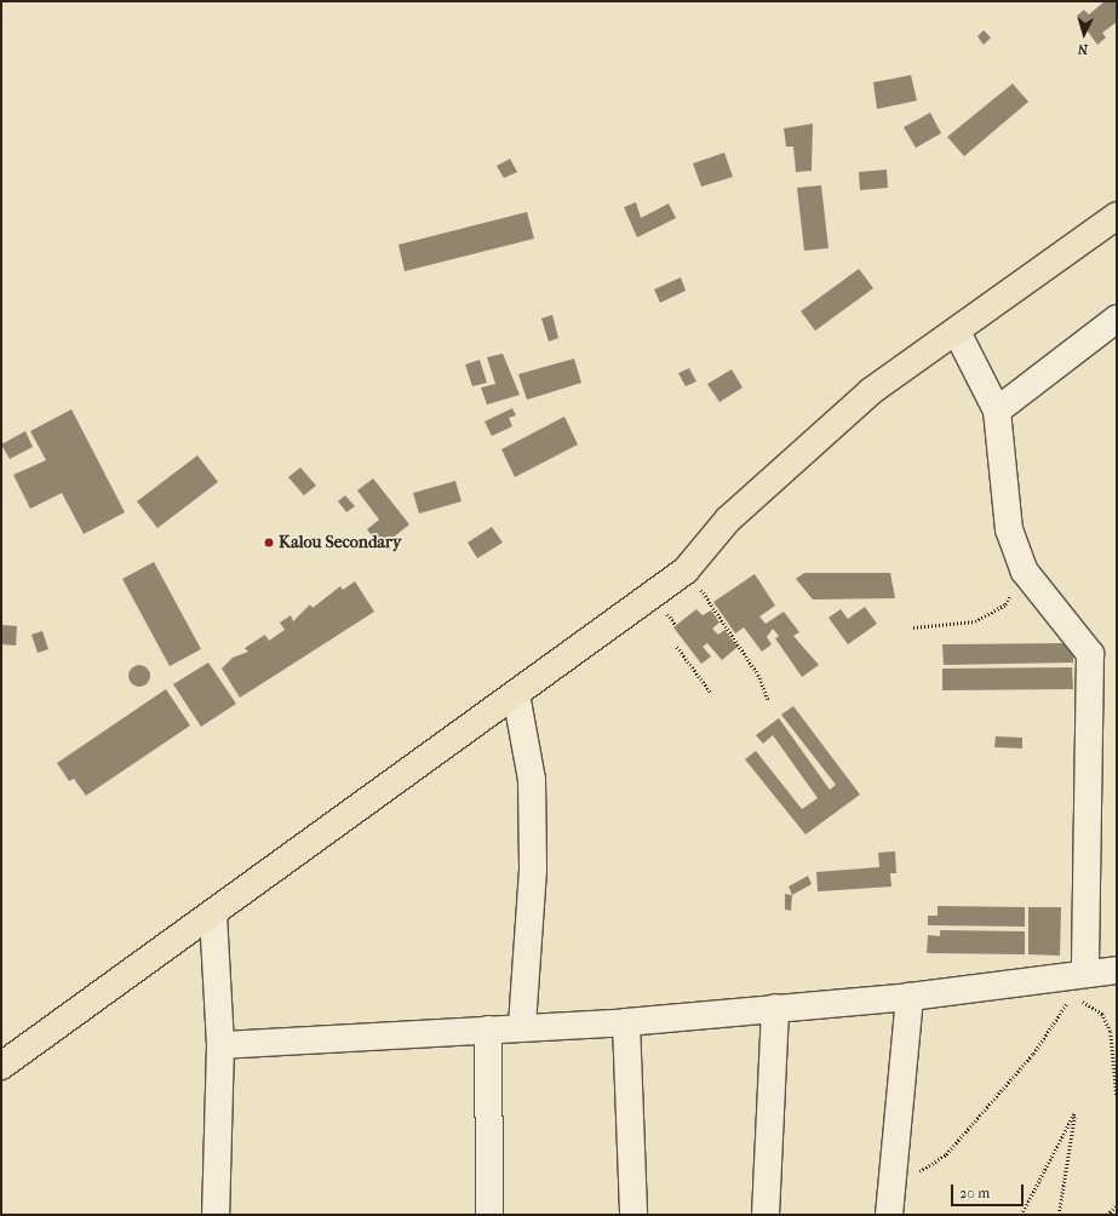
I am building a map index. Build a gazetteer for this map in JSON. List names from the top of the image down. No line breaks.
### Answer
{"places":["Kalou Secondary"],"scale_bar":"20 m","north":"bottom"}
